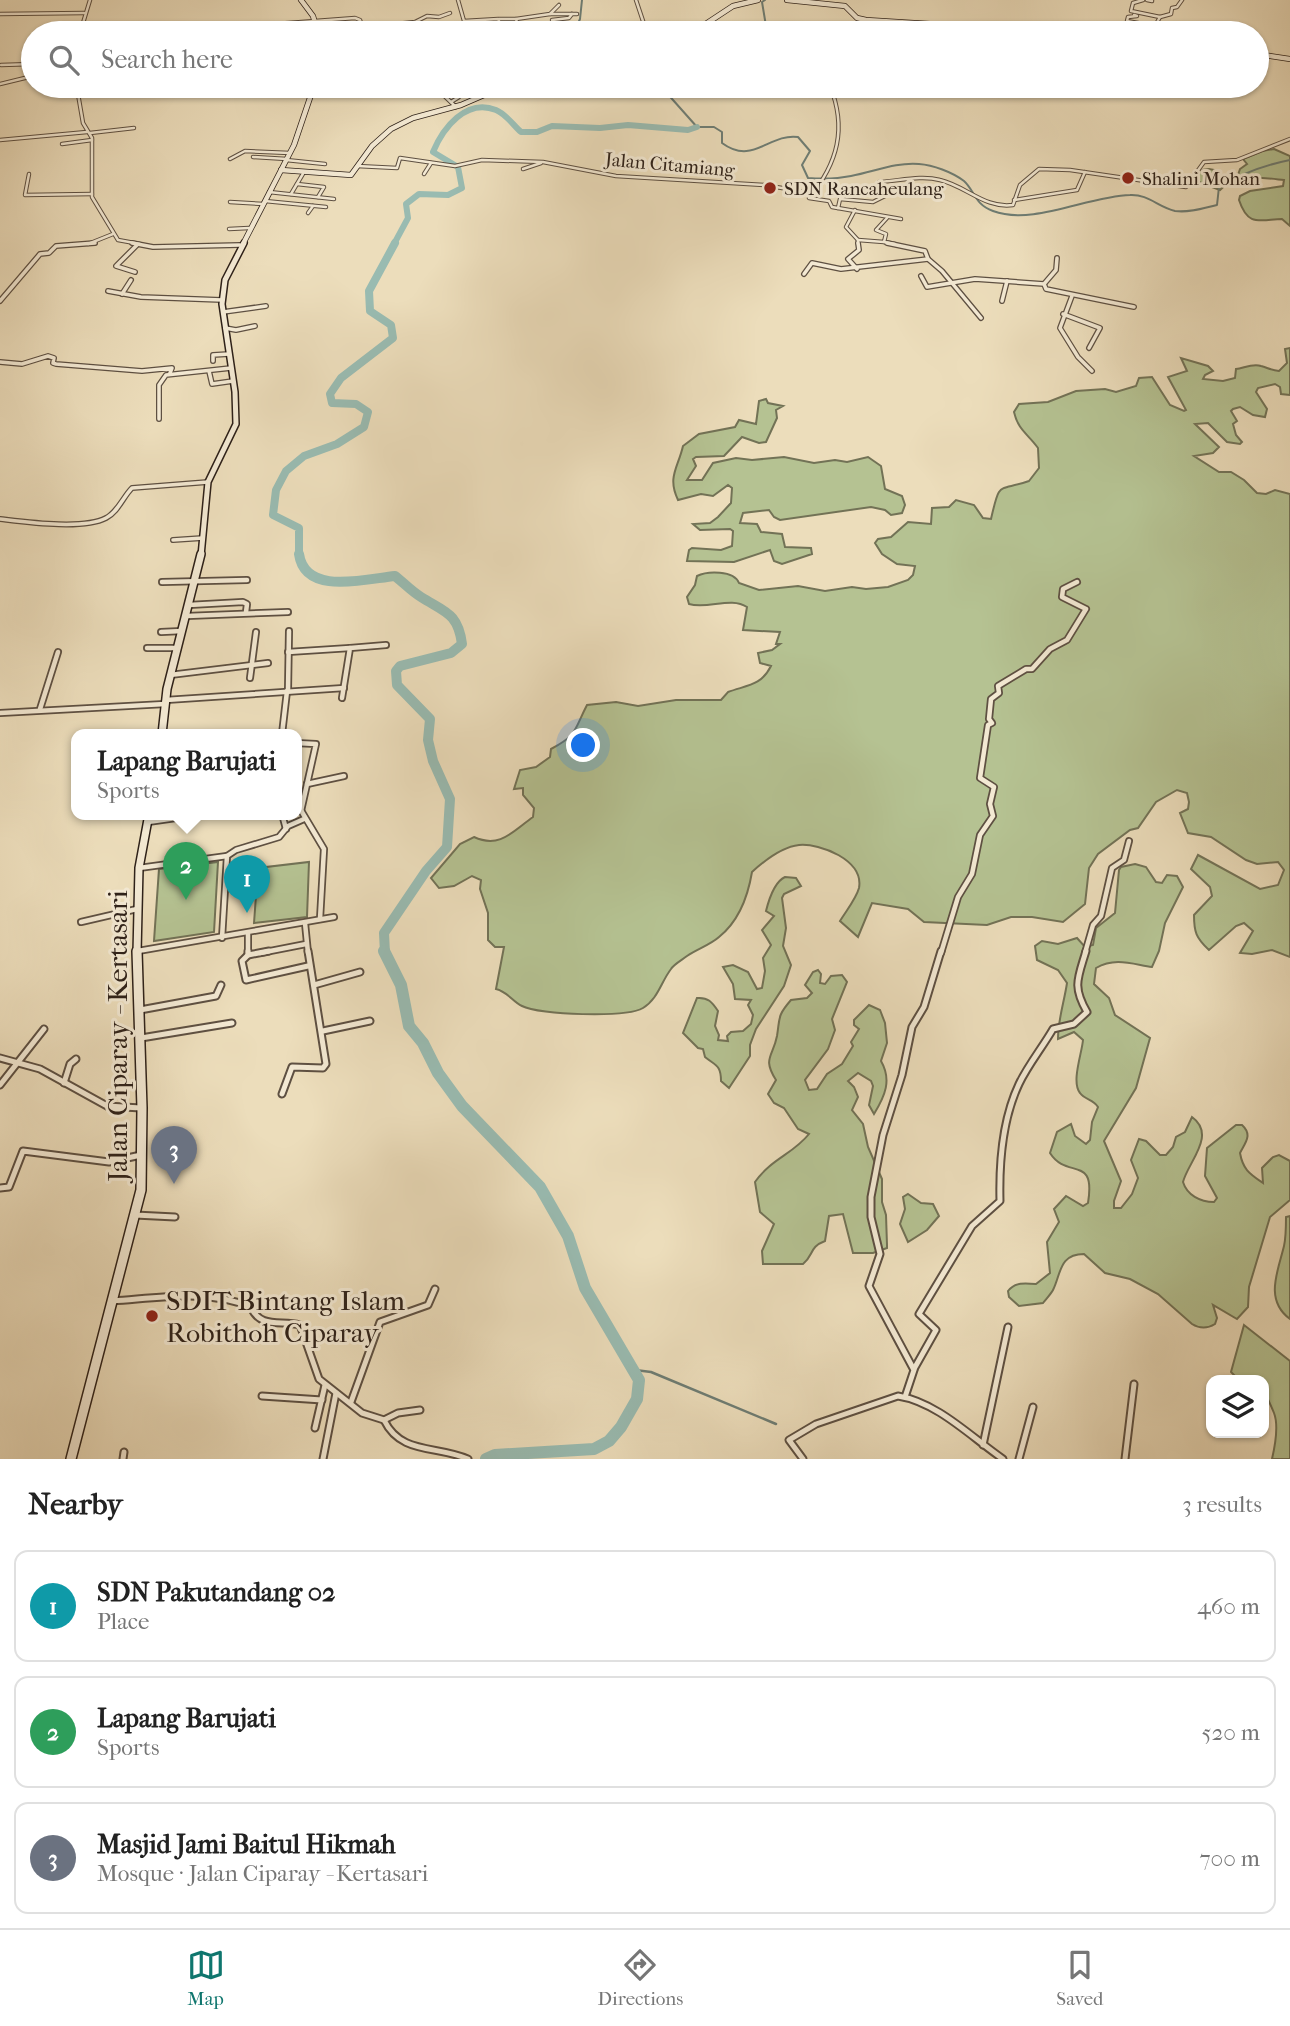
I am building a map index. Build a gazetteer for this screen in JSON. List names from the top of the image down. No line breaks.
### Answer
{"streets":{"main road":["Jalan Ciparay - Kertasari"],"street":["Jalan Citamiang"]},"places":["Shalini Mohan","SDN Rancaheulang","SDIT Bintang Islam Robithoh Ciparay"],"page":{"search":"Search here","popup":["Lapang Barujati","Sports"],"pins":["2","1","3"],"heading":["Nearby","3 results"],"list":[{"mark":"1","name":"SDN Pakutandang 02","note":"Place","value":"460 m"},{"mark":"2","name":"Lapang Barujati","note":"Sports","value":"520 m"},{"mark":"3","name":"Masjid Jami Baitul Hikmah","note":"Mosque · Jalan Ciparay - Kertasari","value":"700 m"}],"nav":["Map","Directions","Saved"]}}
